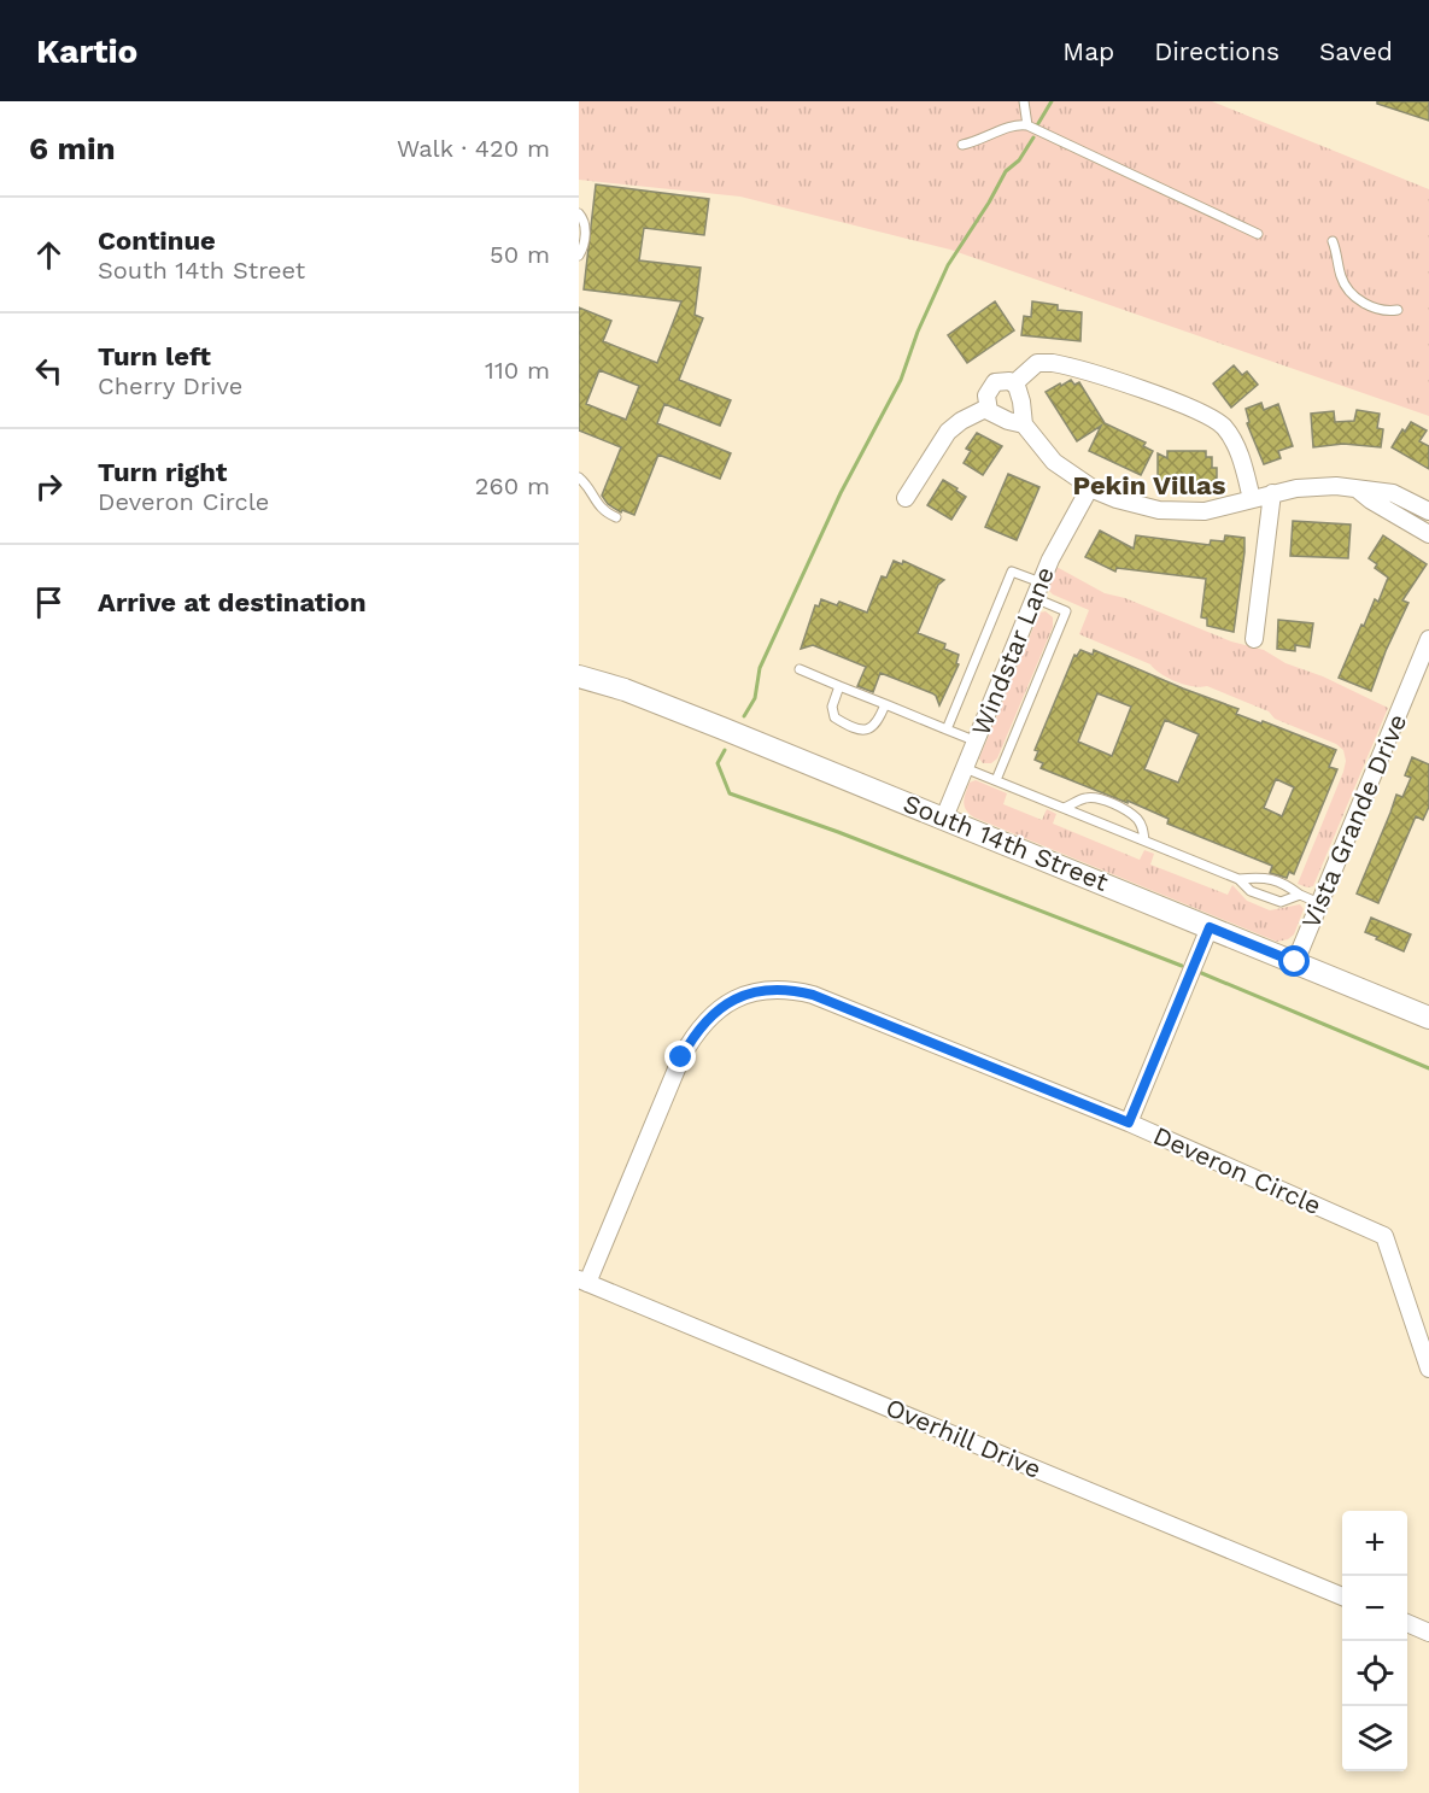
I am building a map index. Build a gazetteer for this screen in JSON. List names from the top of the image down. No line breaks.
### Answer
{"streets":{"main road":["South 14th Street"],"street":["Windstar Lane","Vista Grande Drive","Deveron Circle","Overhill Drive"]},"crossings":[["Windstar Lane","South 14th Street"],["Vista Grande Drive","South 14th Street"],["Deveron Circle","Overhill Drive"]],"districts":["Pekin Villas"],"page":{"header":"Kartio","nav":["Map","Directions","Saved"],"heading":["6 min","Walk · 420 m"],"list":[["Continue","South 14th Street","50 m"],["Turn left","Cherry Drive","110 m"],["Turn right","Deveron Circle","260 m"],"Arrive at destination"],"map_buttons":["+","−"]}}
